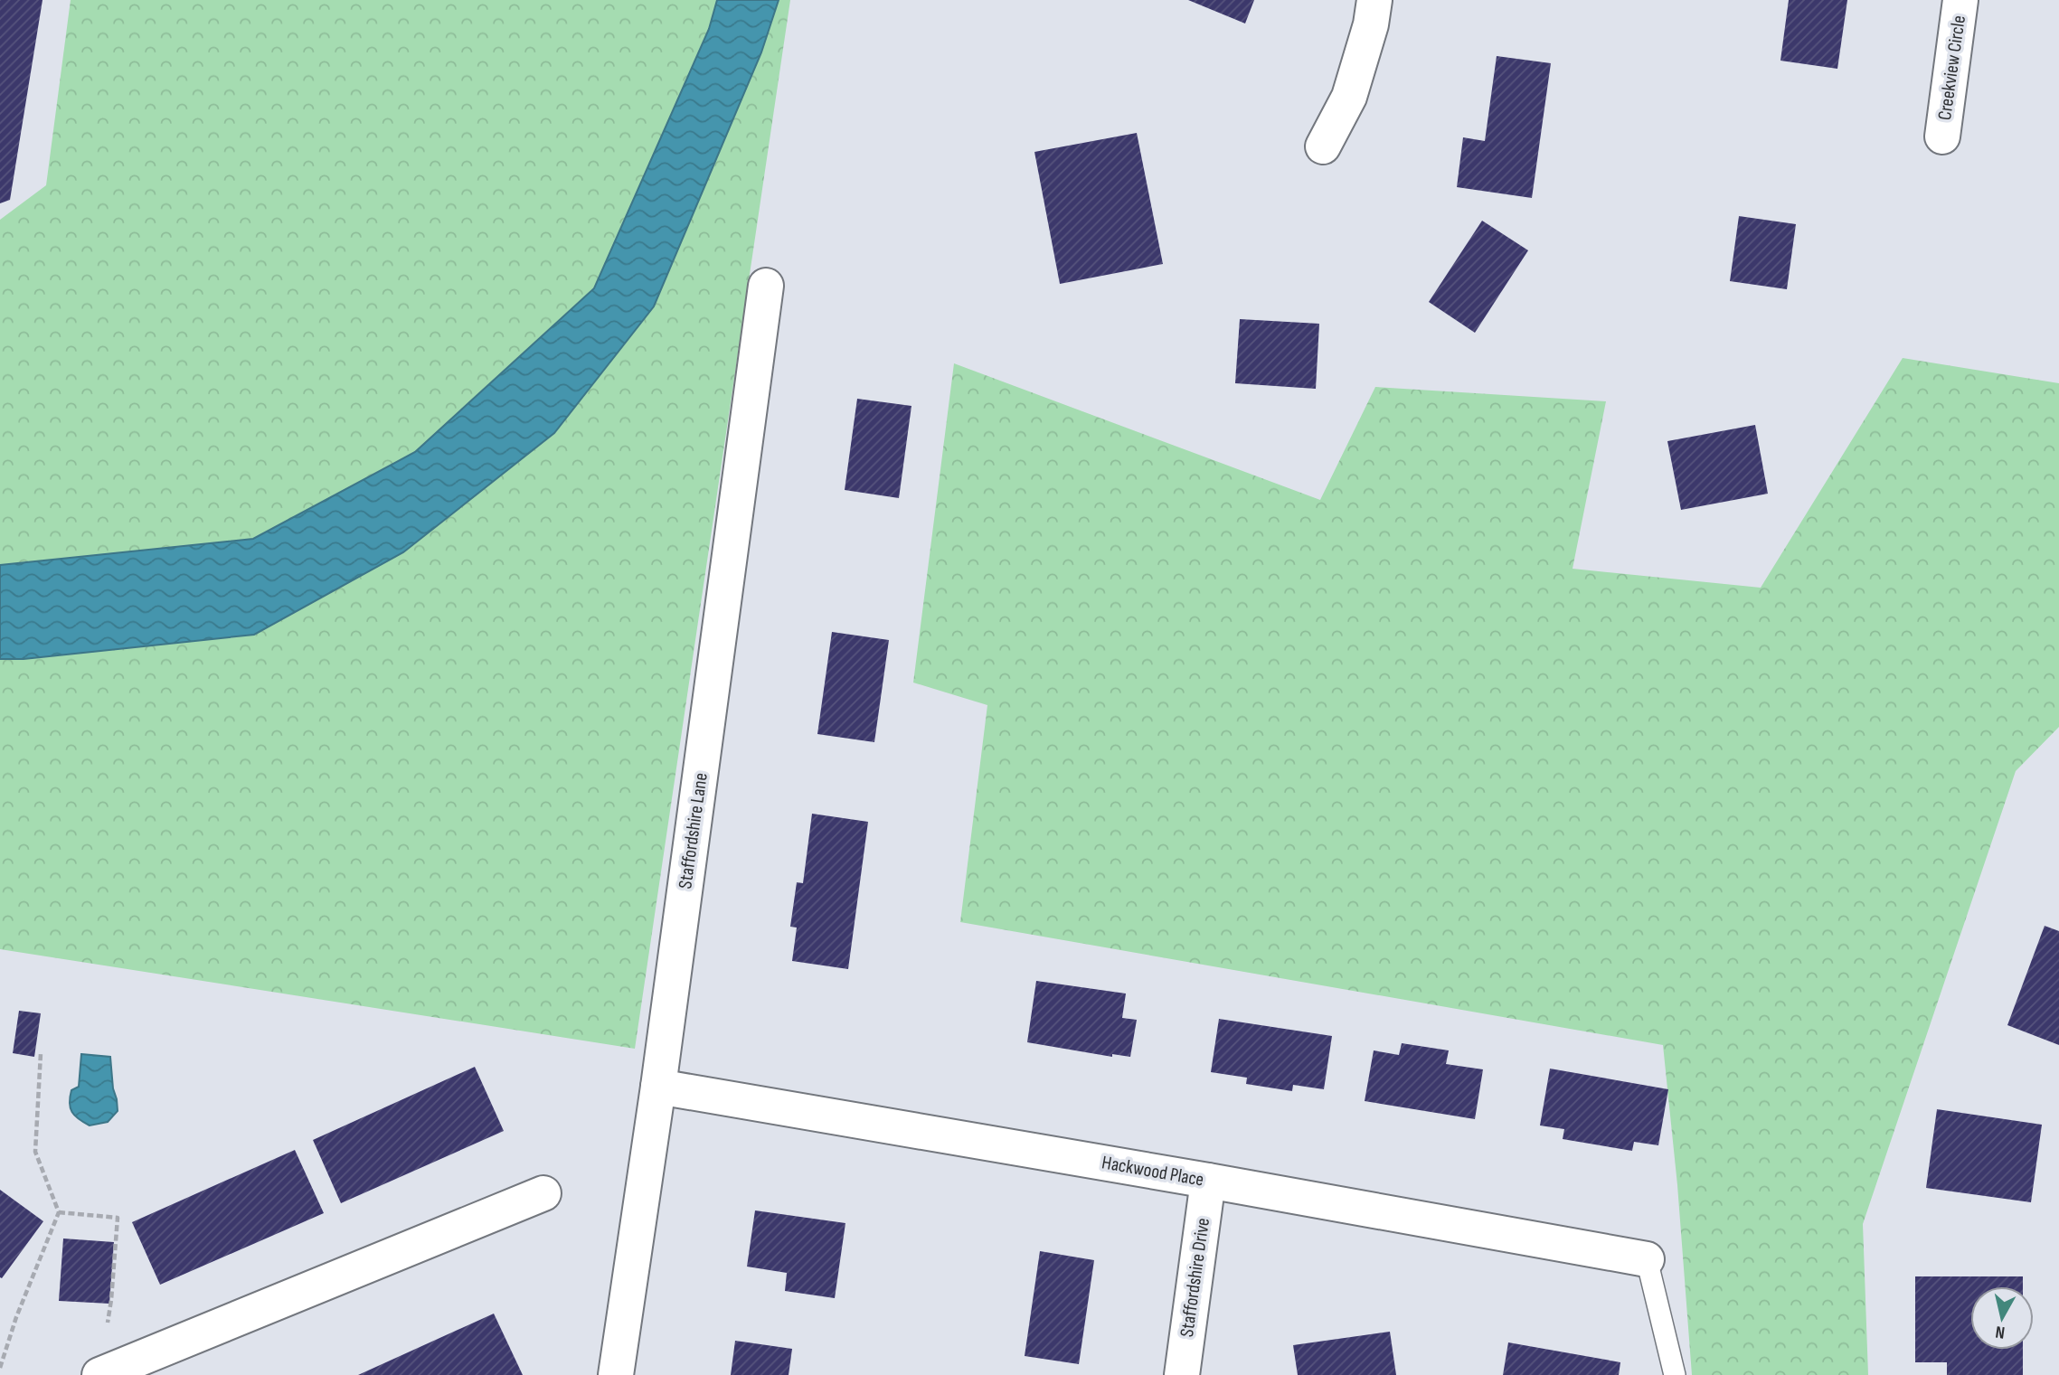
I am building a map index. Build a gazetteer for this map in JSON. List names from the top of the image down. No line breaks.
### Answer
{"streets":{"street":["Creekview Circle","Staffordshire Lane","Hackwood Place","Staffordshire Drive"]},"crossings":[["Staffordshire Lane","Hackwood Place"],["Hackwood Place","Staffordshire Drive"]],"north":"bottom"}
